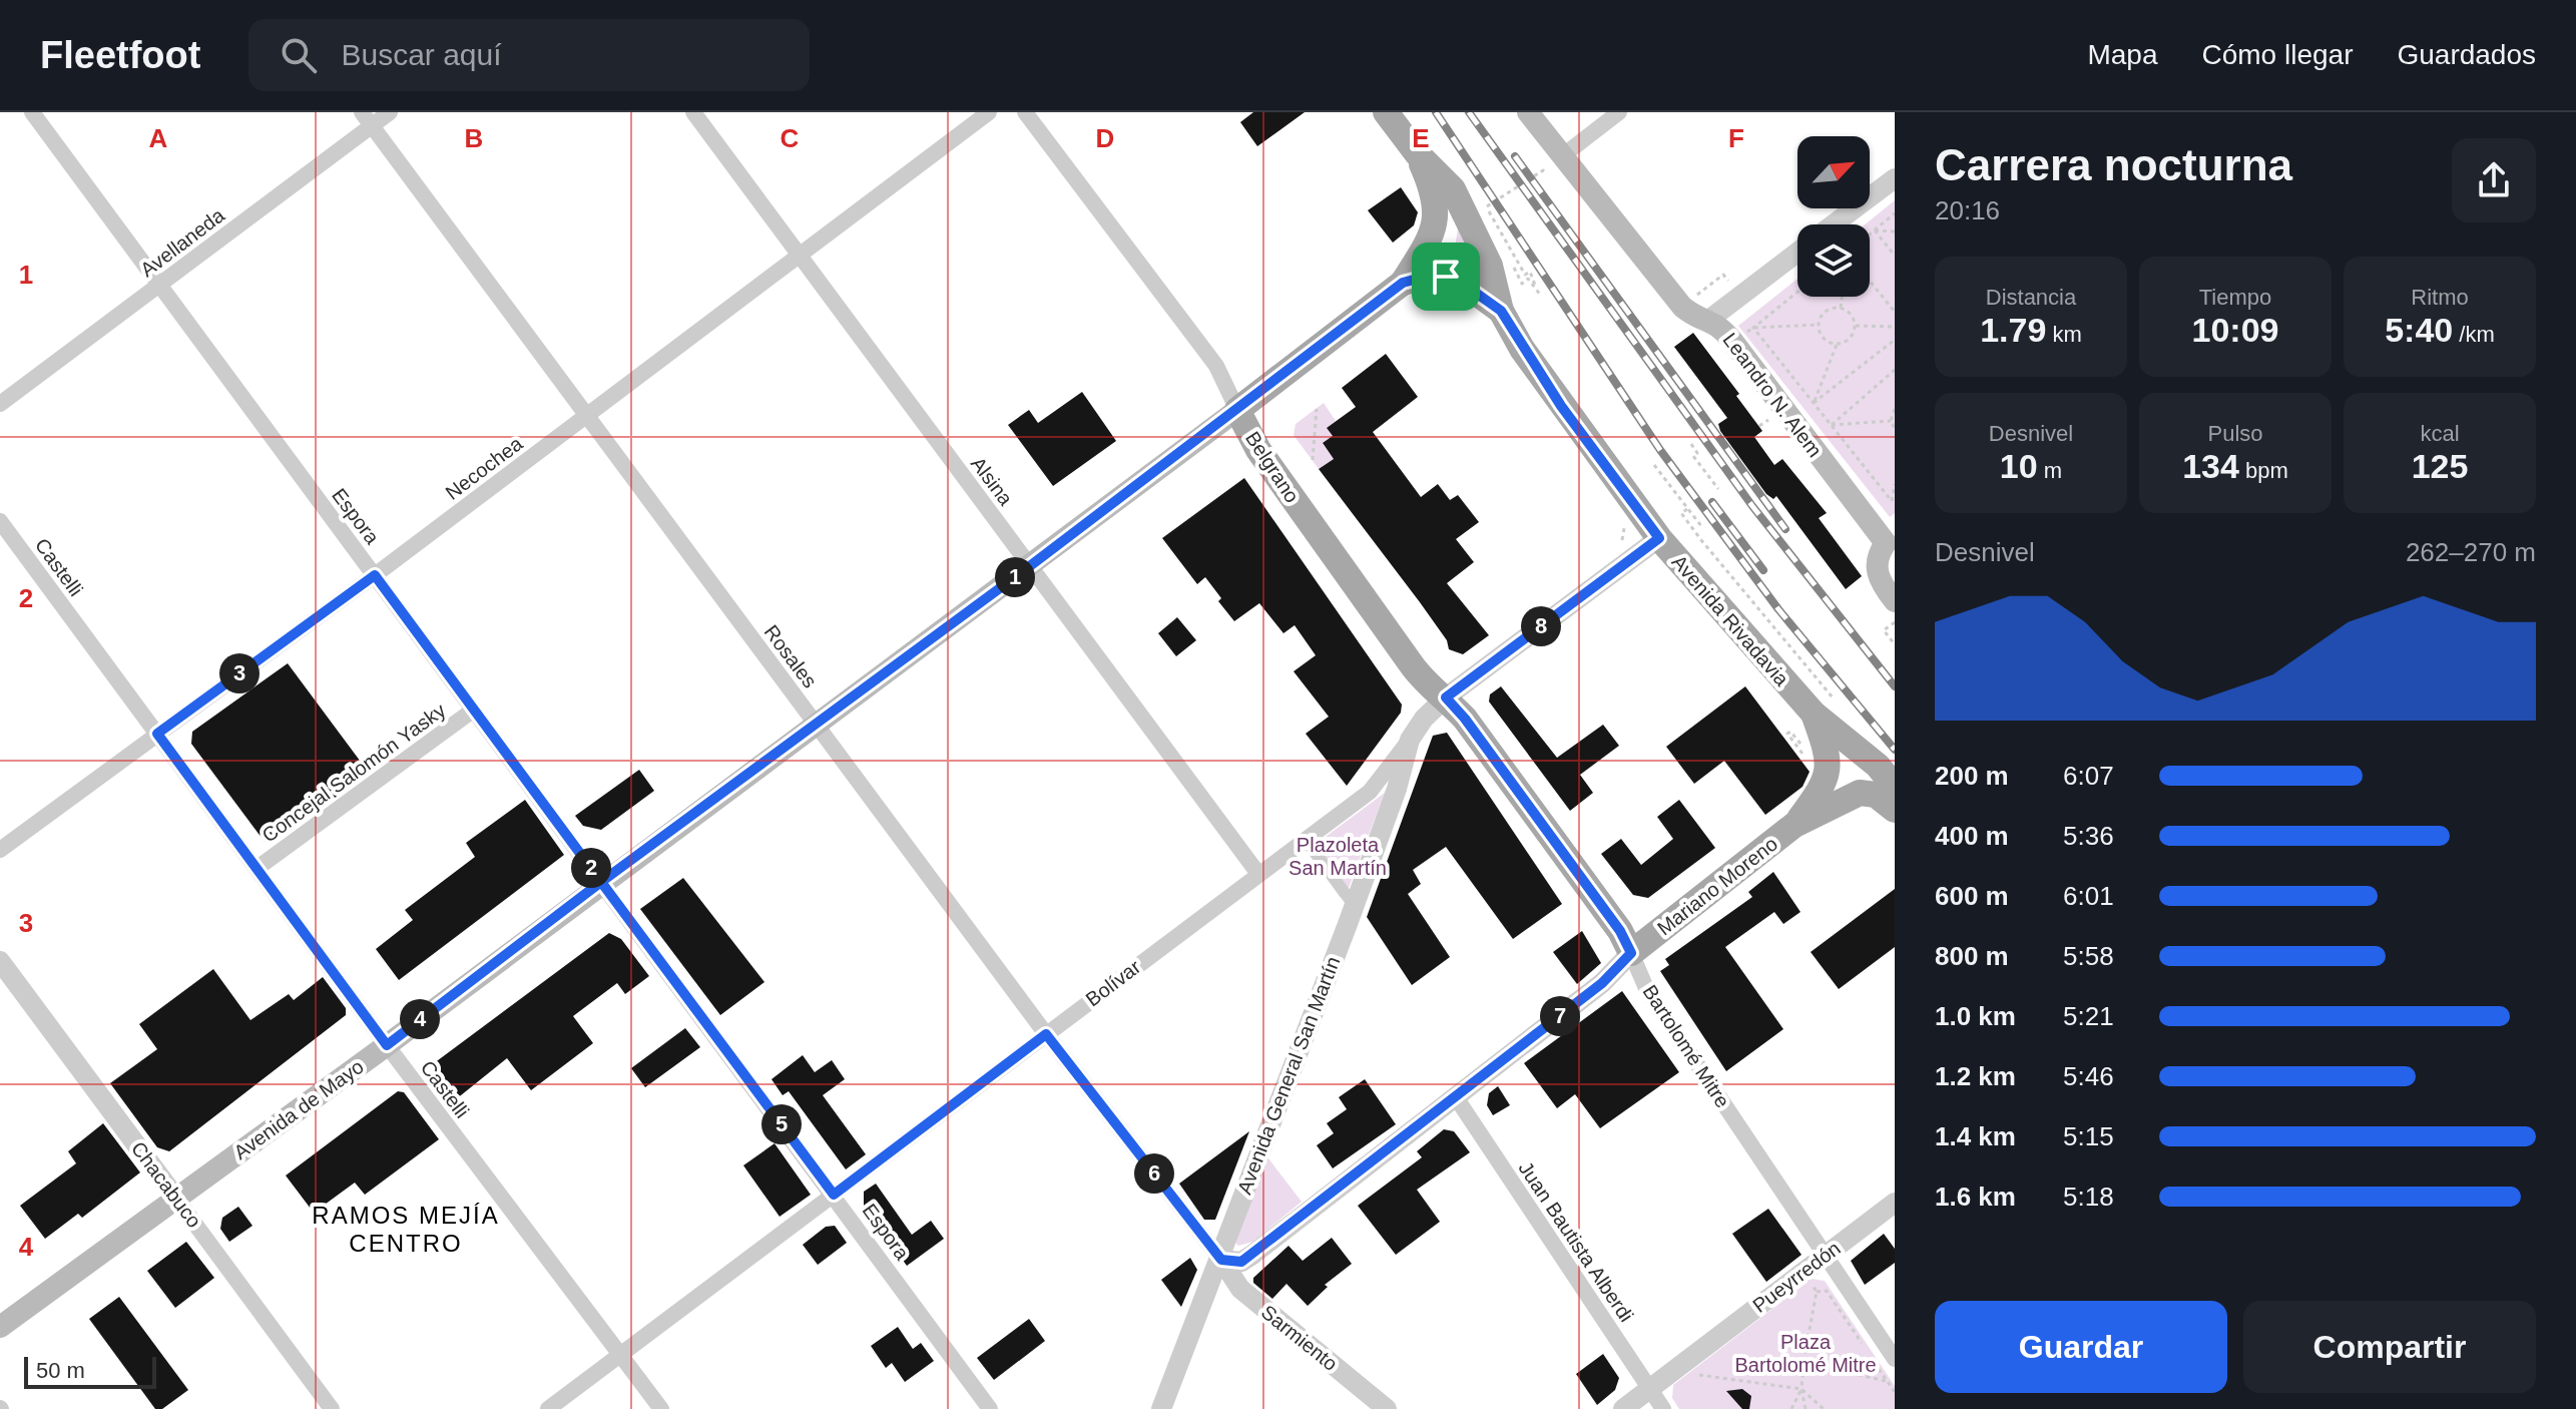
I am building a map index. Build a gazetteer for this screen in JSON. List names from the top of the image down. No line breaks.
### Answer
{"streets":{"main road":["Leandro N. Alem","Belgrano","Avenida Rivadavia","Mariano Moreno","Bartolomé Mitre","Avenida de Mayo"],"street":["Avellaneda","Necochea","Alsina","Espora","Castelli","Rosales","Concejal Salomón Yasky","Bolívar","Avenida General San Martín","Chacabuco","Juan Bautista Alberdi","Pueyrredón","Sarmiento"]},"crossings":[["Avellaneda","Espora"],["Avellaneda","Rosales"],["Belgrano","Bolívar"],["Belgrano","Bartolomé Mitre"],["Belgrano","Avenida de Mayo"],["Necochea","Alsina"],["Necochea","Espora"],["Necochea","Castelli"],["Necochea","Rosales"],["Alsina","Bolívar"],["Alsina","Avenida de Mayo"],["Espora","Concejal Salomón Yasky"],["Espora","Bolívar"],["Espora","Avenida de Mayo"],["Castelli","Concejal Salomón Yasky"],["Castelli","Bolívar"],["Castelli","Avenida de Mayo"],["Avenida Rivadavia","Mariano Moreno"],["Avenida Rivadavia","Bolívar"],["Avenida Rivadavia","Avenida de Mayo"],["Rosales","Mariano Moreno"],["Rosales","Bolívar"],["Rosales","Avenida General San Martín"],["Rosales","Avenida de Mayo"],["Rosales","Sarmiento"],["Mariano Moreno","Bartolomé Mitre"],["Mariano Moreno","Avenida General San Martín"],["Mariano Moreno","Juan Bautista Alberdi"],["Mariano Moreno","Sarmiento"],["Bolívar","Bartolomé Mitre"],["Bolívar","Avenida General San Martín"],["Bartolomé Mitre","Pueyrredón"],["Avenida General San Martín","Sarmiento"],["Avenida de Mayo","Chacabuco"],["Juan Bautista Alberdi","Pueyrredón"]],"districts":["RAMOS MEJÍA CENTRO"],"parks":["Plazoleta San Martín","Plaza Bartolomé Mitre"],"scale_bar":"50 m","north":"top right","page":{"header":"Fleetfoot","search":"Buscar aquí","nav":["Mapa","Cómo llegar","Guardados"],"heading":["Carrera nocturna","20:16"],"stats":[["Distancia","1.79 km"],["Tiempo","10:09"],["Ritmo","5:40 /km"],["Desnivel","10 m"],["Pulso","134 bpm"],["kcal","125"]],"chart":["Desnivel","262–270 m"],"pins":["1","8","3","2","7","4","5","6"],"list":[{"name":"200 m","note":"6:07"},{"name":"400 m","note":"5:36"},{"name":"600 m","note":"6:01"},{"name":"800 m","note":"5:58"},{"name":"1.0 km","note":"5:21"},{"name":"1.2 km","note":"5:46"},{"name":"1.4 km","note":"5:15"},{"name":"1.6 km","note":"5:18"}],"buttons":["Guardar","Compartir"],"scale":"50 m"},"grid":{"columns":["A","B","C","D","E","F"],"rows":["1","2","3","4"]}}
